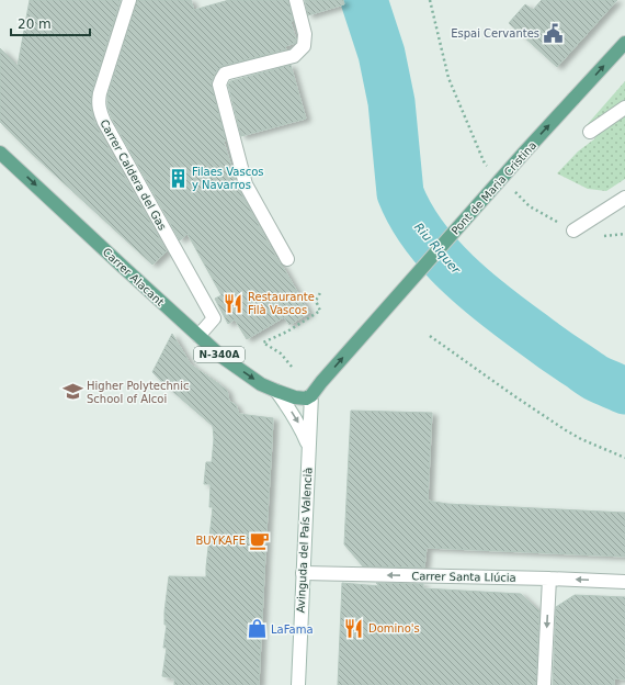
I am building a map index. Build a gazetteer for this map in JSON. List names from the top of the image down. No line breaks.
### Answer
{"streets":{"main road":["Pont de Maria Cristina","Carrer Alacant","N-340A"],"street":["Carrer Caldera del Gas","Avinguda del País Valencià","Carrer Santa Llúcia"]},"crossings":[["Carrer Caldera del Gas","Carrer Alacant"],["Pont de Maria Cristina","Carrer Alacant"],["Pont de Maria Cristina","Avinguda del País Valencià"],["Carrer Alacant","Avinguda del País Valencià"],["Avinguda del País Valencià","Carrer Santa Llúcia"]],"one_way":["Pont de Maria Cristina","Carrer Alacant","Carrer Santa Llúcia"],"water":["Riu Riquer"],"places":{"public building":["Espai Cervantes"],"building":["Filaes Vascos y Navarros"],"restaurant":["Restaurante Filà Vascos","Domino's"],"school or university":["Higher Polytechnic School of Alcoi"],"cafe":["BUYKAFE"],"shop":["LaFama"]},"scale_bar":"20 m"}
